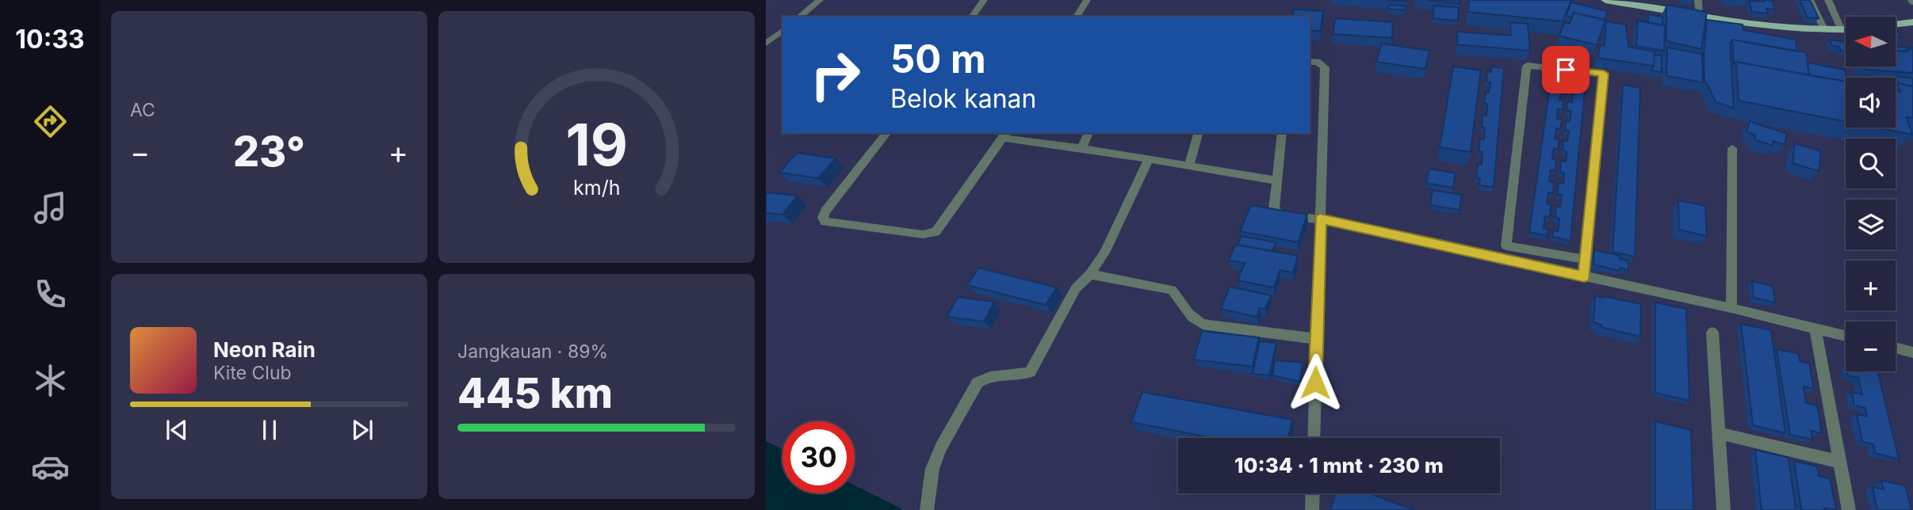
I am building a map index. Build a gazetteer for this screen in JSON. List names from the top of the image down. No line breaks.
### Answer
{"north":"left","page":{"tabs":"10:33","tile":["AC",["Jangkauan · 89%","445 km"]],"map_buttons":["+","−"],"turn":["50 m","Belok kanan"],"heat":["−","23°","+"],"song":["Neon Rain","Kite Club"],"limit":"30","trip":"10:34 · 1 mnt · 230 m","gauge":["19","km/h"]}}
